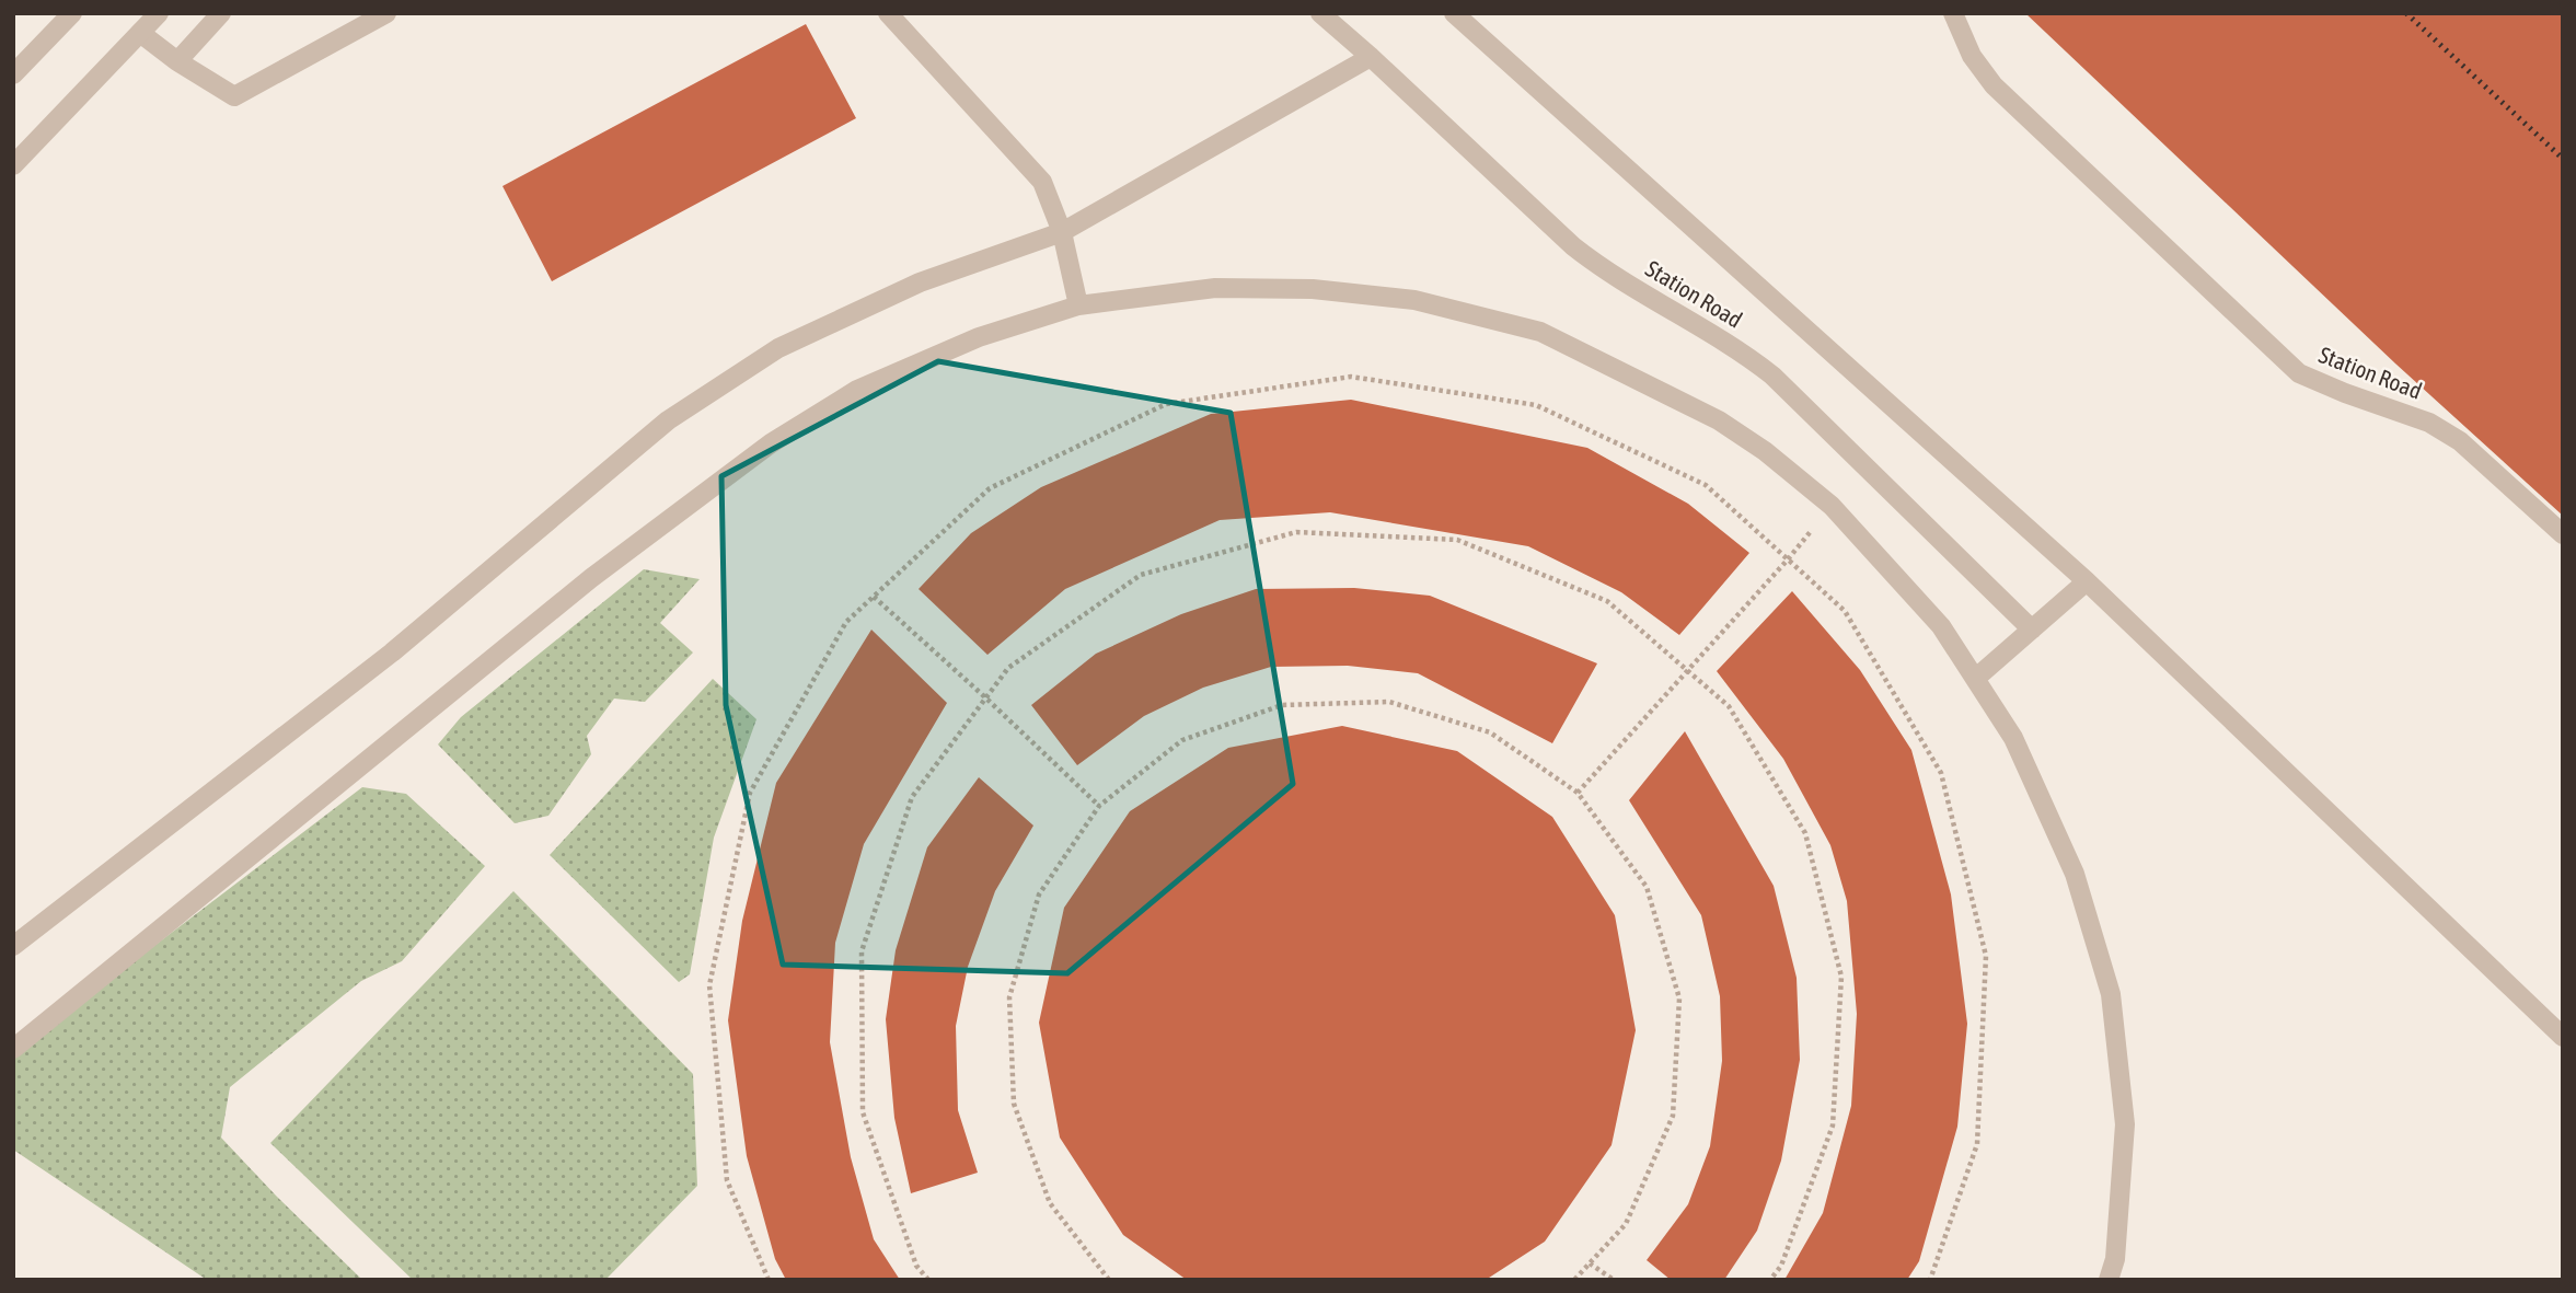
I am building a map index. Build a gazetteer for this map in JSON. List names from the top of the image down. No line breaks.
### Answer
{"streets":{"street":["Station Road"]}}
